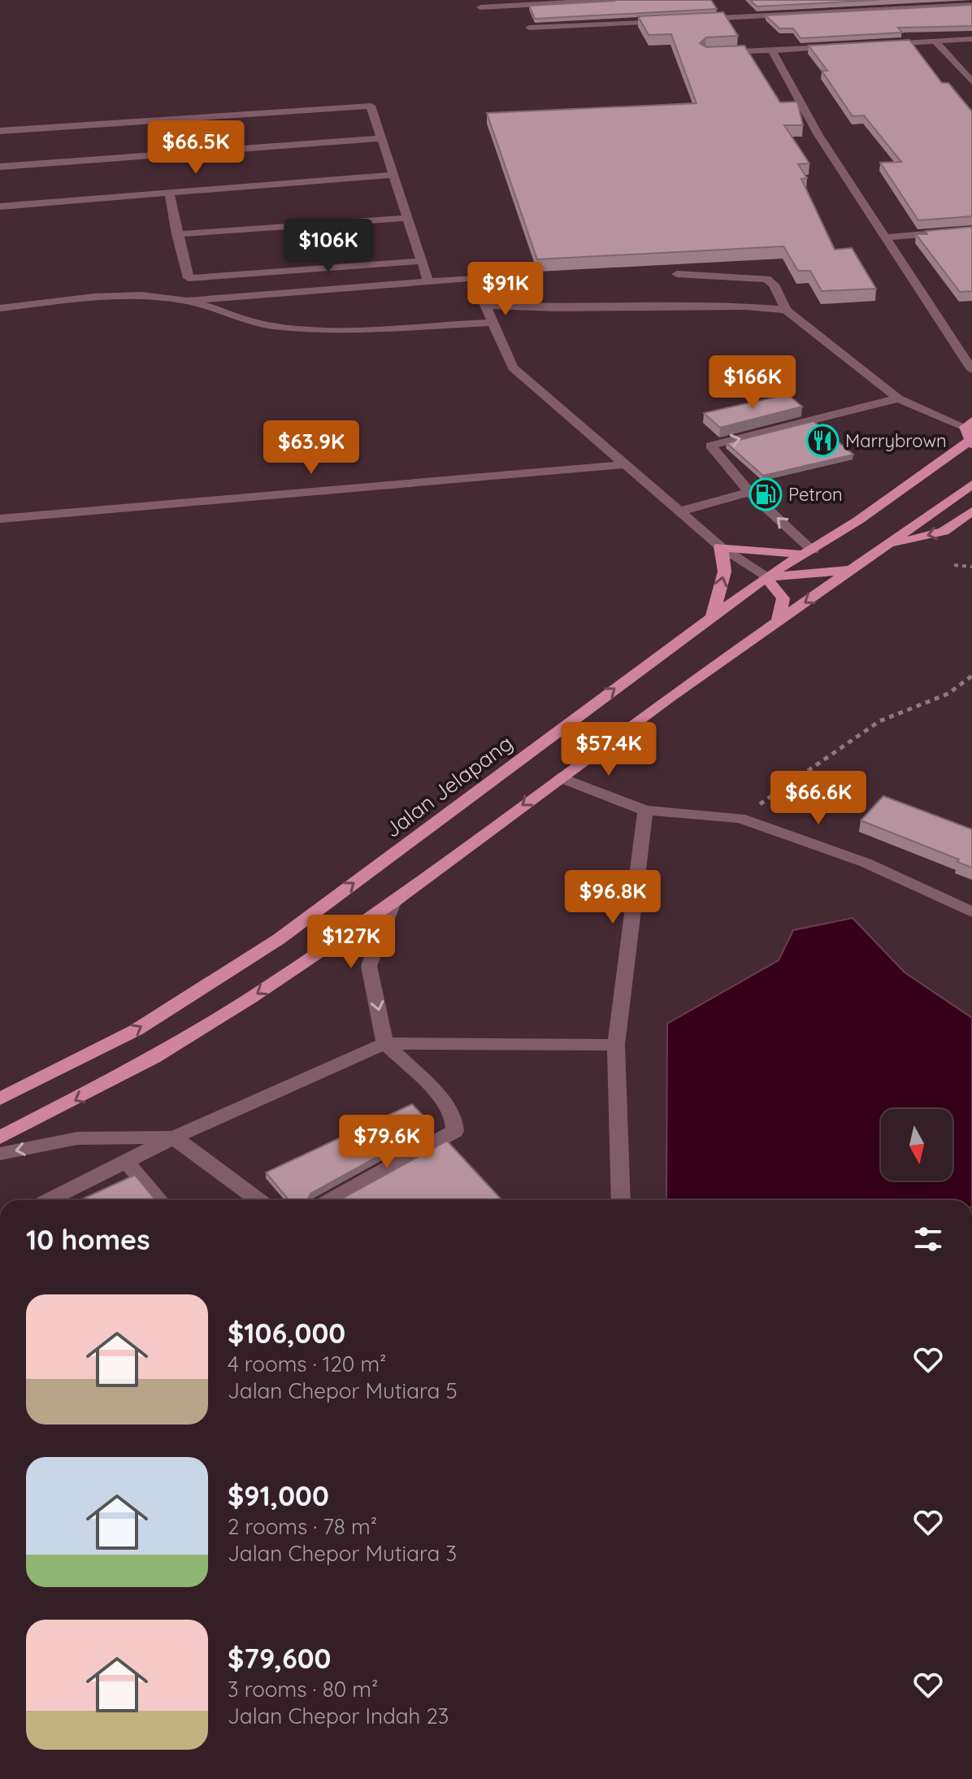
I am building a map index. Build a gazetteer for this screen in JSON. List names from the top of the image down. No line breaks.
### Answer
{"streets":{"main road":["Jalan Jelapang"]},"places":{"restaurant":["Marrybrown"],"fuel station":["Petron"]},"north":"bottom","page":{"price":["$66.5K","$106K","$91K","$166K","$63.9K","$57.4K","$66.6K","$96.8K","$127K","$79.6K"],"heading":"10 homes","list":[{"name":"$106,000","note":"4 rooms · 120 m² · Jalan Chepor Mutiara 5"},{"name":"$91,000","note":"2 rooms · 78 m² · Jalan Chepor Mutiara 3"},{"name":"$79,600","note":"3 rooms · 80 m² · Jalan Chepor Indah 23"}]}}
